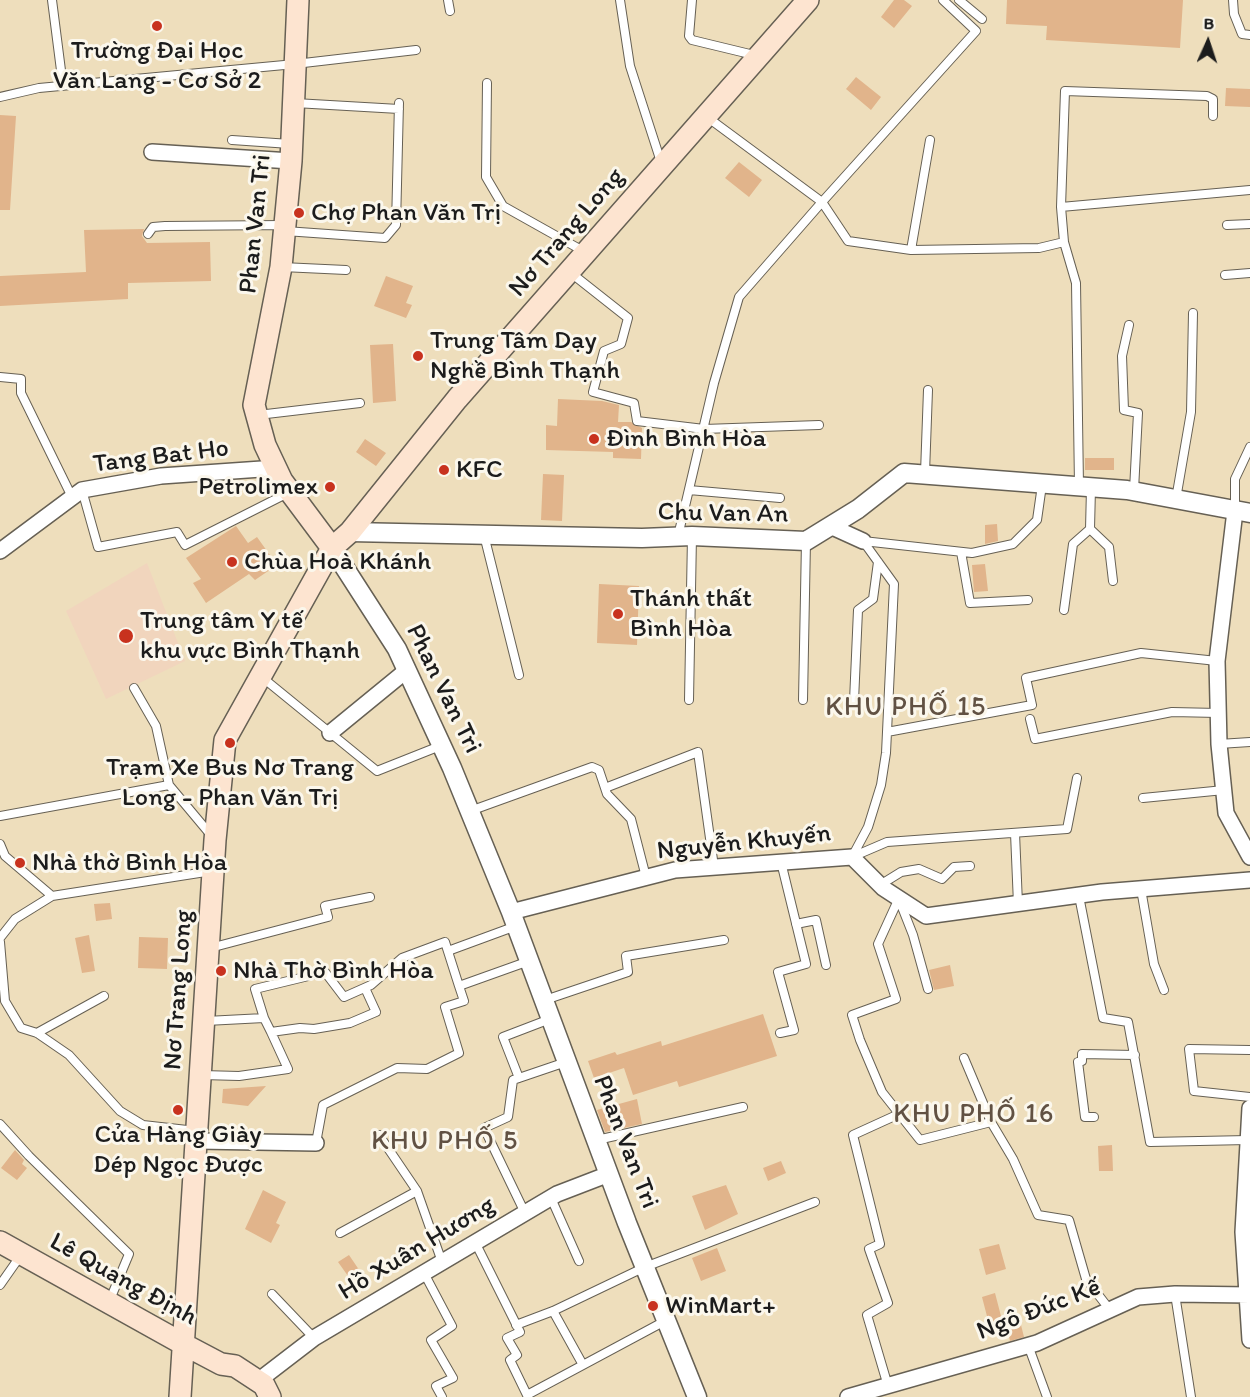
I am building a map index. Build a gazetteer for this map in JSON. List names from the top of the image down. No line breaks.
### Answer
{"streets":{"main road":["Phan Van Tri","Nơ Trang Long","Lê Quang Định"],"street":["Tang Bat Ho","Chu Van An","Nguyễn Khuyến","Hồ Xuân Hương","Ngô Đức Kế"]},"crossings":[["Phan Van Tri","Nơ Trang Long"],["Phan Van Tri","Tang Bat Ho"],["Phan Van Tri","Nguyễn Khuyến"],["Phan Van Tri","Hồ Xuân Hương"],["Nơ Trang Long","Chu Van An"],["Nơ Trang Long","Lê Quang Định"],["Hồ Xuân Hương","Lê Quang Định"]],"districts":["KHU PHỐ 15","KHU PHỐ 16","KHU PHỐ 5"],"places":["Trường Đại Học Văn Lang - Cơ Sở 2","Chợ Phan Văn Trị","Trung Tâm Dạy Nghề Bình Thạnh","Đình Bình Hòa","KFC","Petrolimex","Chùa Hoà Khánh","Thánh thất Bình Hòa","Trung tâm Y tế khu vực Bình Thạnh","Trạm Xe Bus Nơ Trang Long - Phan Văn Trị","Nhà thờ Bình Hòa","Nhà Thờ Bình Hòa","Cửa Hàng Giày Dép Ngọc Được","WinMart+"],"north":"top"}
